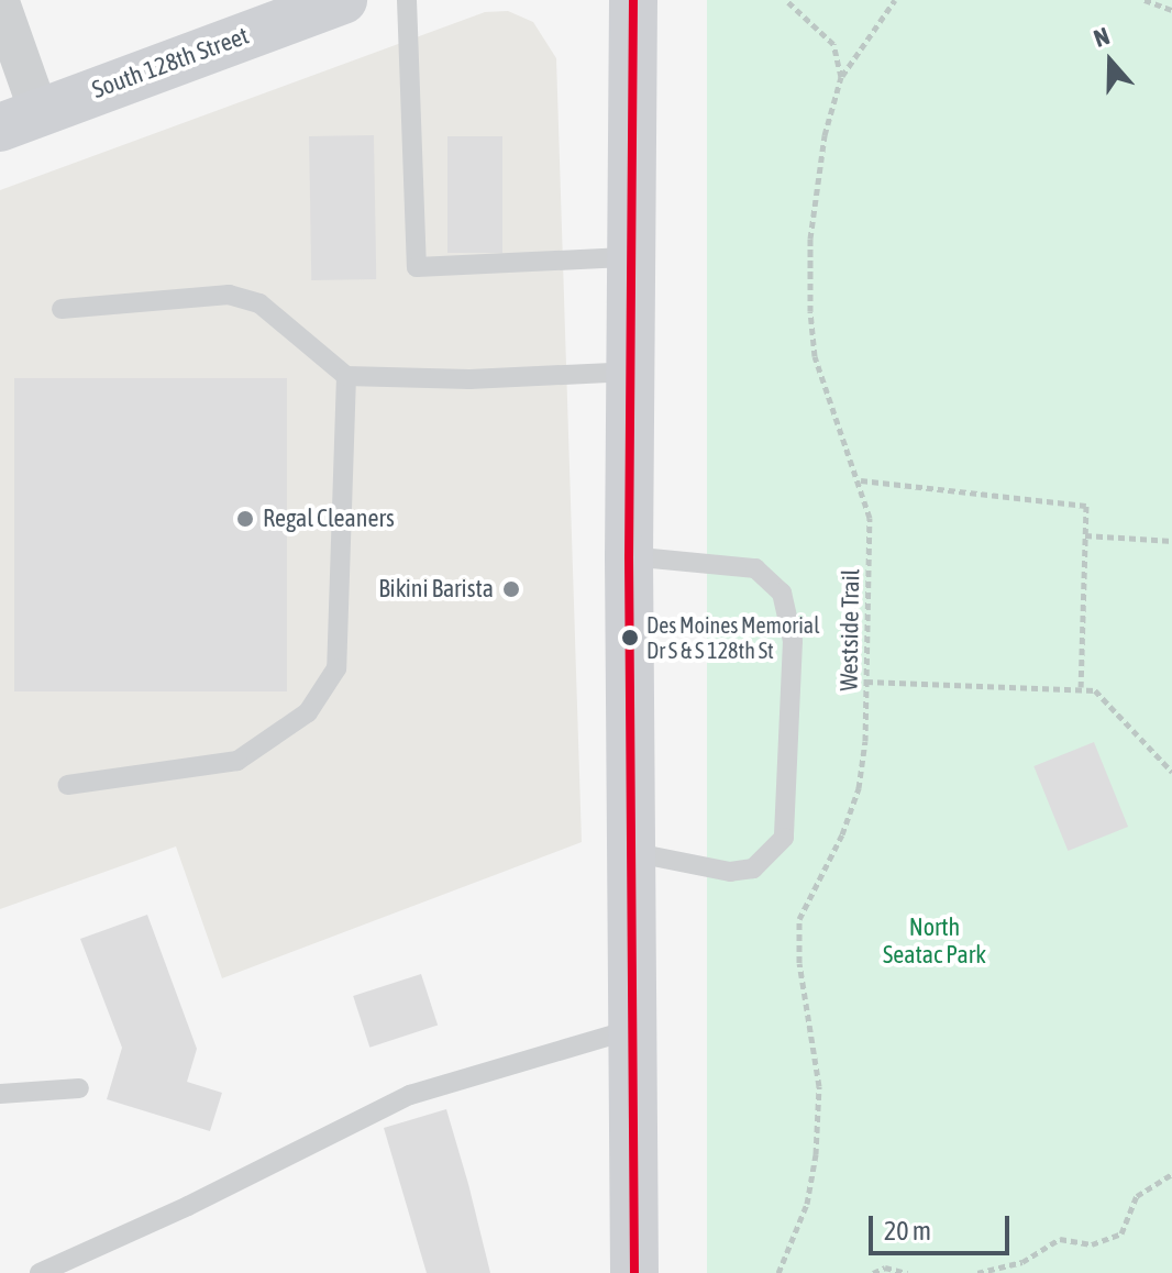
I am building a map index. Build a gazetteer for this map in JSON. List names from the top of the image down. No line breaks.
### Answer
{"streets":{"main road":["South 128th Street"],"path":["Westside Trail"]},"parks":["North Seatac Park"],"places":["Regal Cleaners","Bikini Barista","Des Moines Memorial Dr S & S 128th St"],"scale_bar":"20 m","north":"top"}
